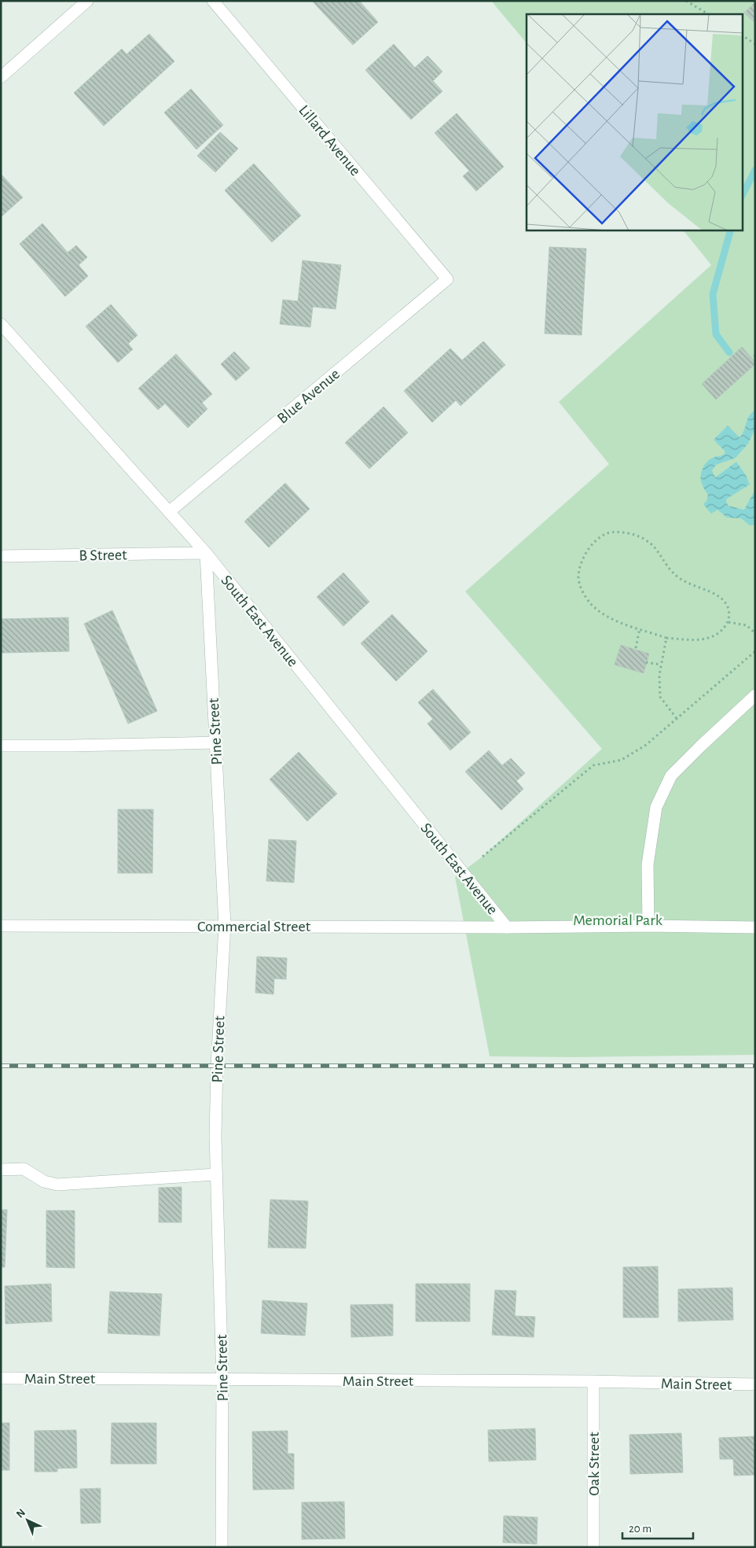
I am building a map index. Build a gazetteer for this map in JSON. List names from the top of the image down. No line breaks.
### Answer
{"streets":{"street":["Lillard Avenue","Blue Avenue","B Street","South East Avenue","Pine Street","Commercial Street","Main Street","Oak Street"]},"crossings":[["Lillard Avenue","Blue Avenue"],["Blue Avenue","South East Avenue"],["B Street","South East Avenue"],["B Street","Pine Street"],["South East Avenue","Pine Street"],["South East Avenue","Commercial Street"],["Pine Street","Commercial Street"],["Pine Street","Main Street"],["Main Street","Oak Street"]],"parks":["Memorial Park"],"scale_bar":"20 m","north":"top left"}
